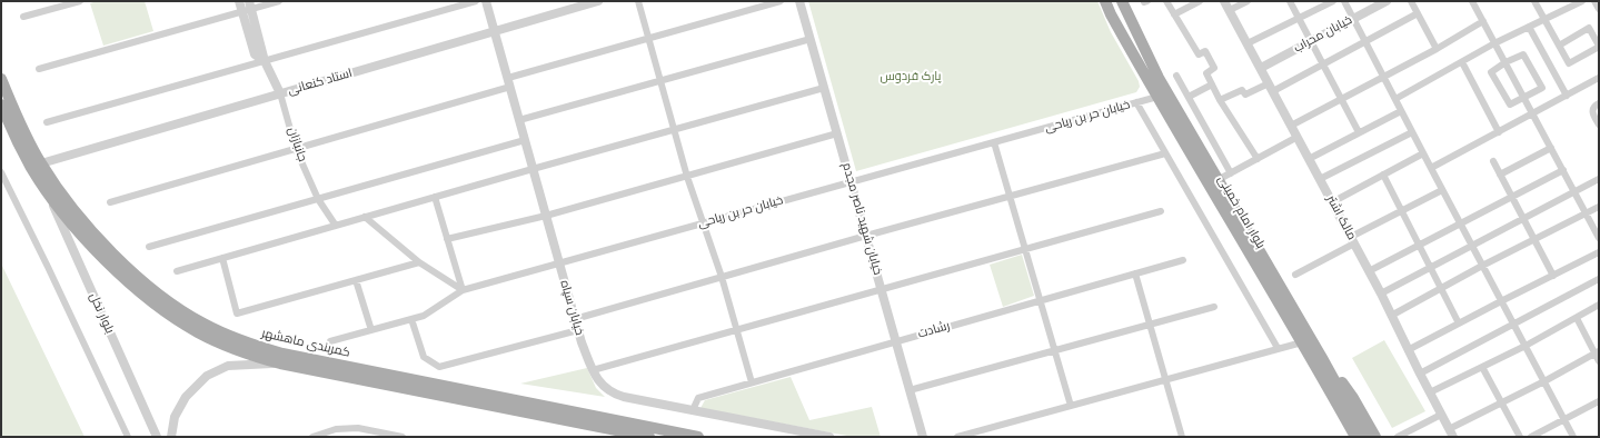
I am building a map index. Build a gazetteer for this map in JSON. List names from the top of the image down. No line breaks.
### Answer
{"streets":{"main road":["بلوار امام خمینی","کمربندی ماهشهر"],"street":["خیابان محراب","استاد کنعانی","خیابان حر بن ریاحی","جانبازان","مالک اشتر","خیابان شهید ناصر مجدم","خیابان سپاه","بلوار نخل","رشادت"]},"crossings":[["خیابان محراب","مالک اشتر"],["استاد کنعانی","جانبازان"],["استاد کنعانی","خیابان سپاه"],["استاد کنعانی","کمربندی ماهشهر"],["خیابان حر بن ریاحی","بلوار امام خمینی"],["خیابان حر بن ریاحی","خیابان شهید ناصر مجدم"],["خیابان حر بن ریاحی","خیابان سپاه"],["خیابان شهید ناصر مجدم","رشادت"],["خیابان سپاه","رشادت"],["بلوار نخل","کمربندی ماهشهر"]],"parks":["پارک فردوس"]}
